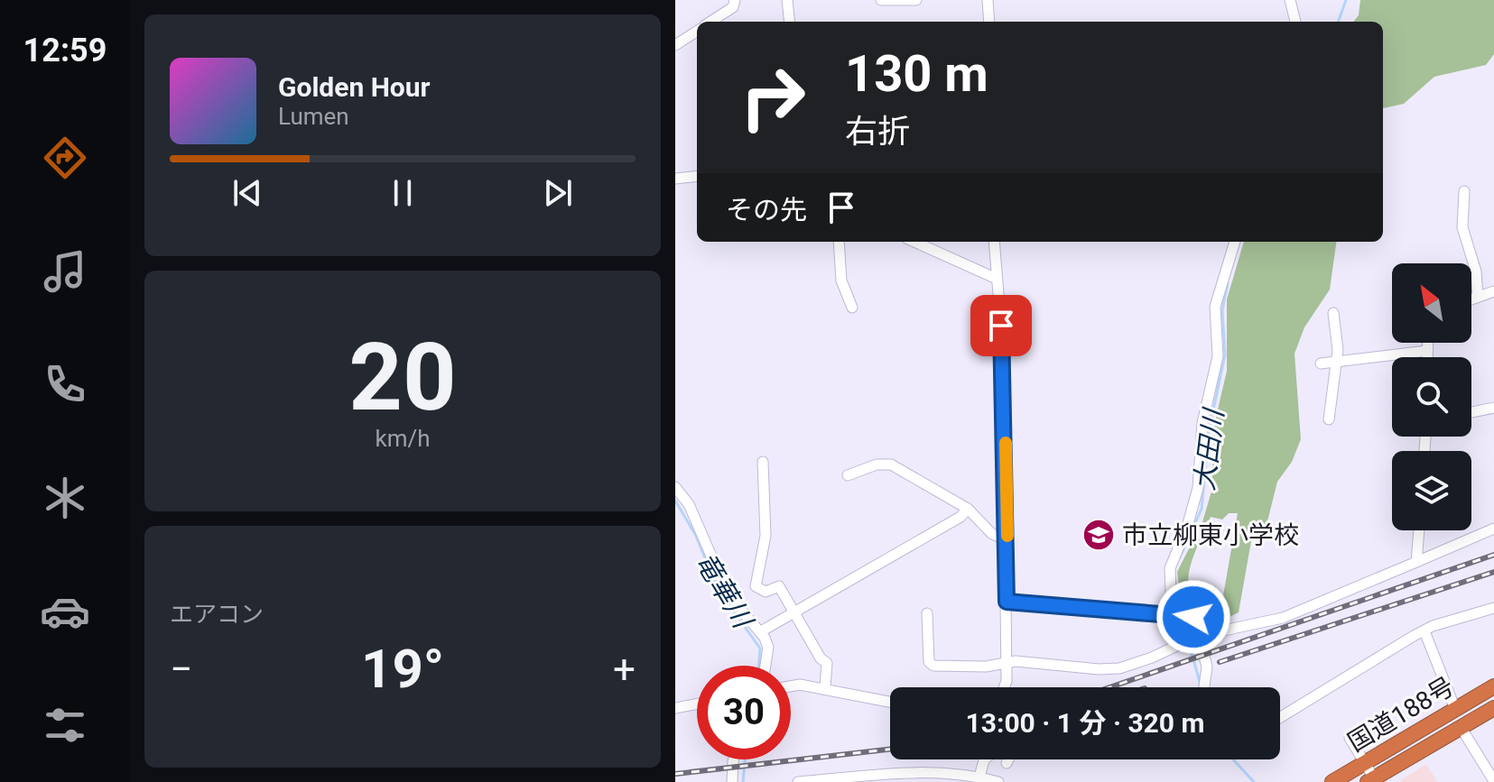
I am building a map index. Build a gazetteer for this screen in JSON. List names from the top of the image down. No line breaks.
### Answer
{"streets":{"highway":["国道188号"]},"water":["大田川","竜華川"],"places":{"school or university":["市立柳東小学校"]},"north":"top left","page":{"tabs":"12:59","turn":["130 m","右折"],"song":["Golden Hour","Lumen"],"then":"その先","tile":[["20","km/h"],"エアコン"],"heat":["−","19°","+"],"limit":"30","trip":"13:00 · 1 分 · 320 m"}}
